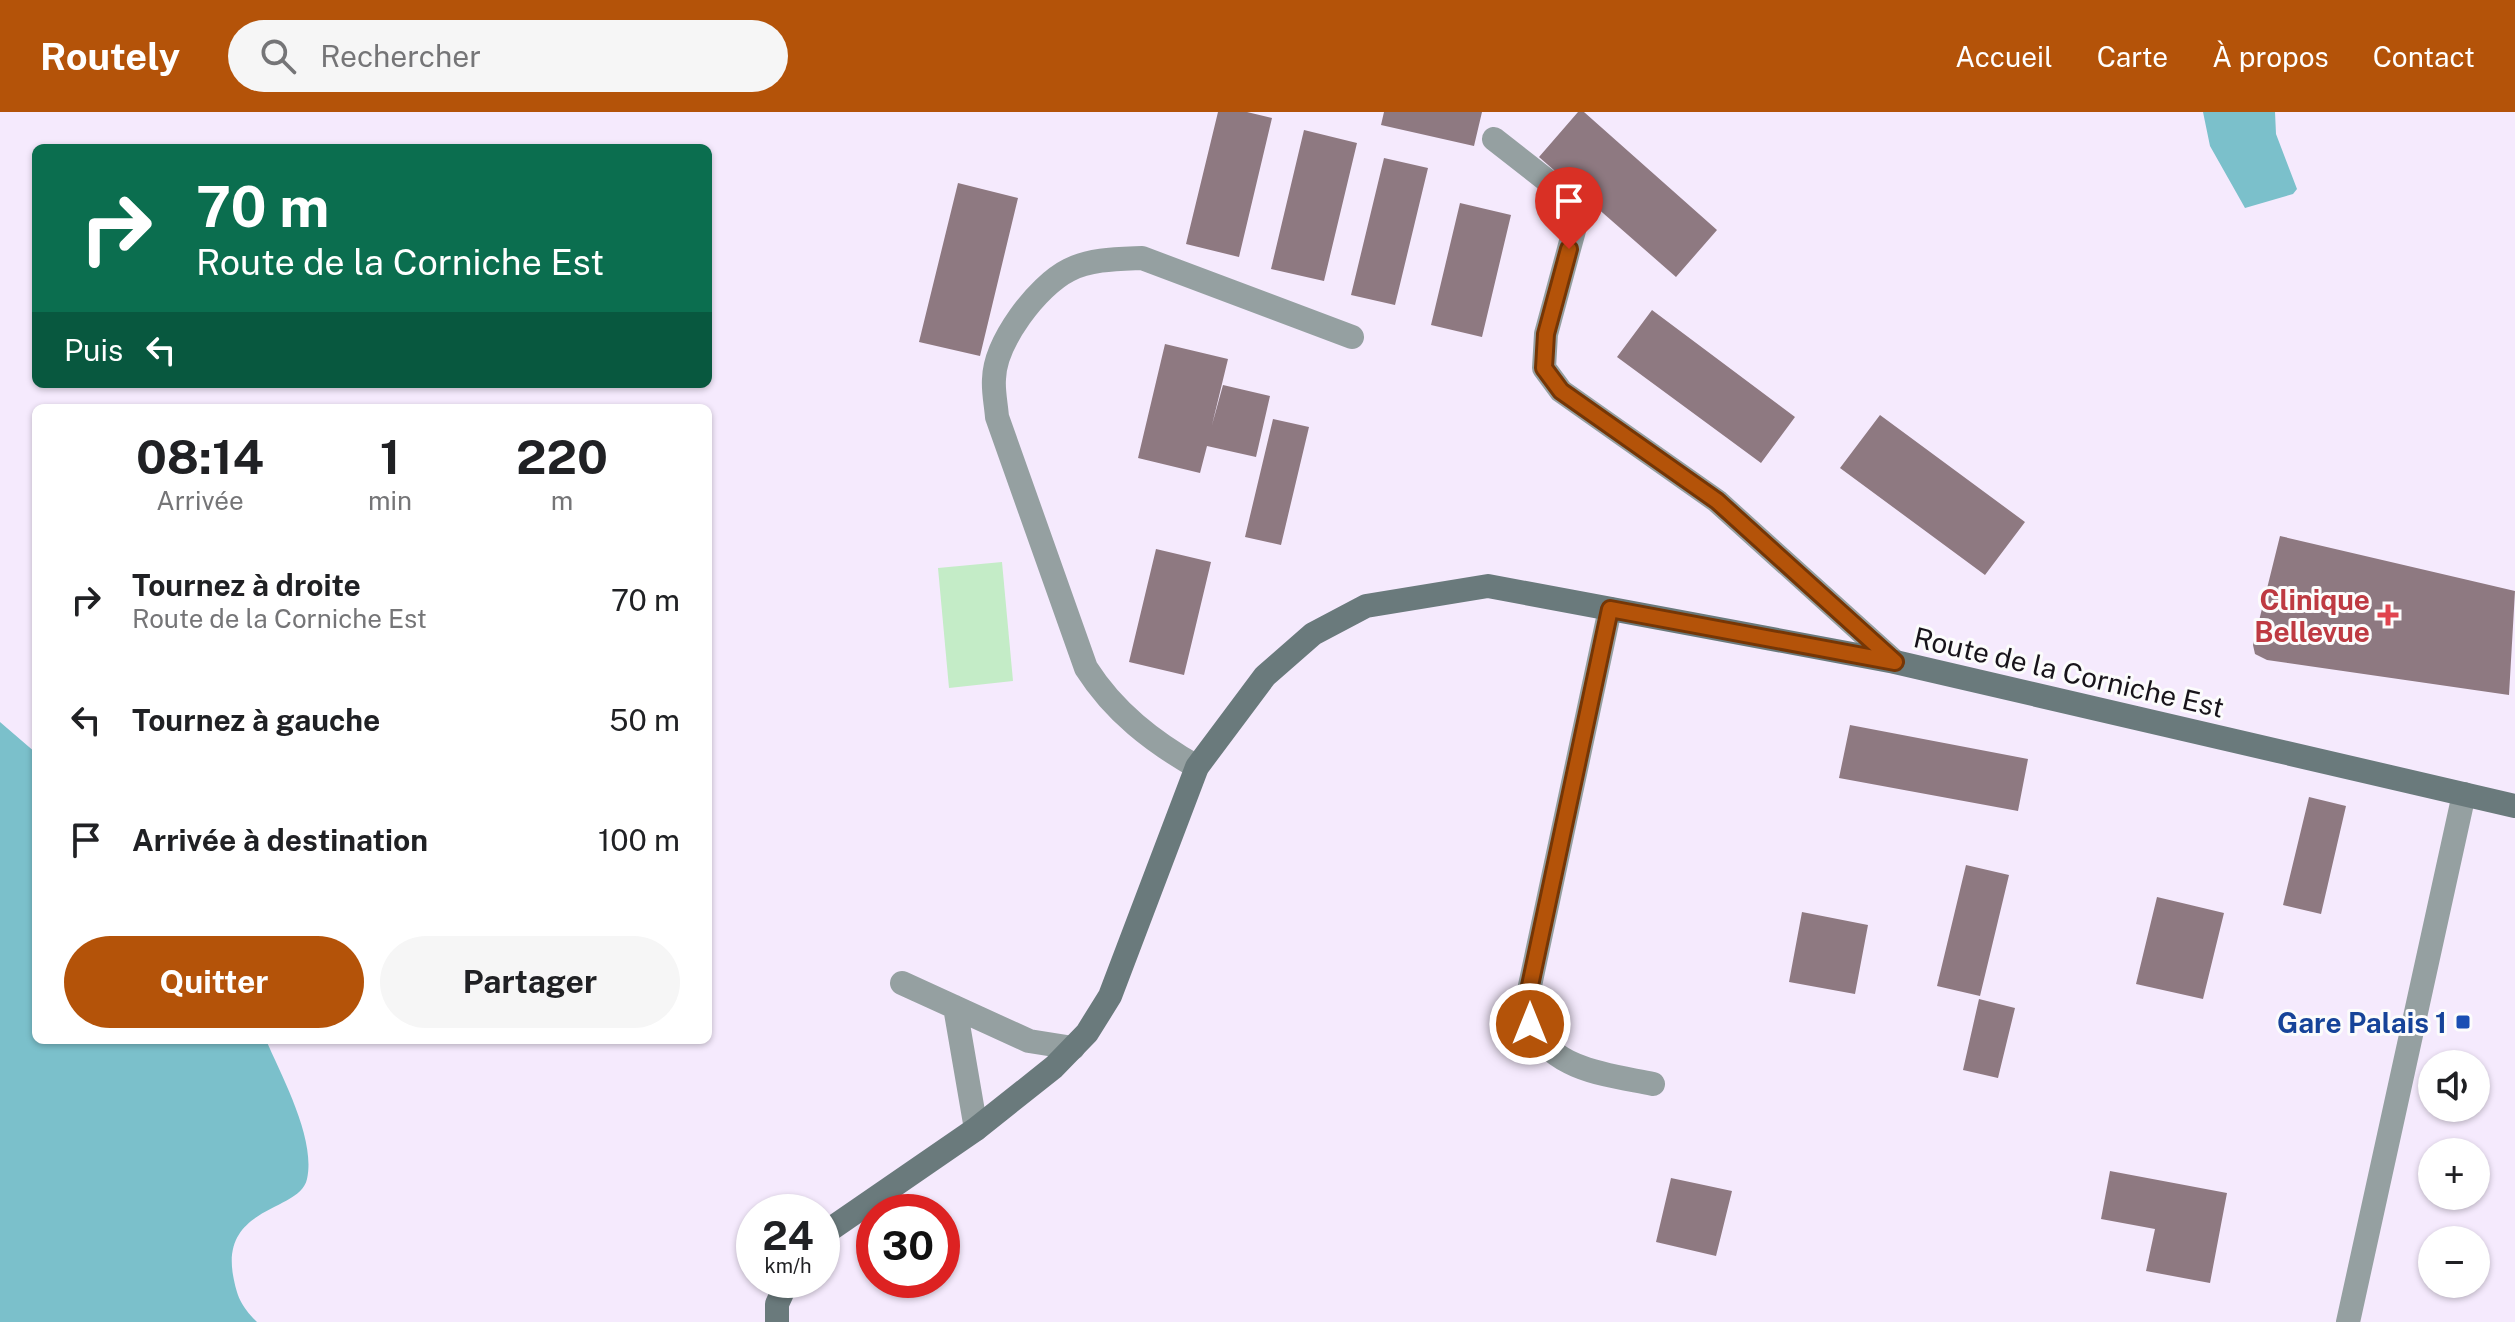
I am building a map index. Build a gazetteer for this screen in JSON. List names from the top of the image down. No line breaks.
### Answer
{"streets":{"street":["Route de la Corniche Est"]},"places":{"health":["Clinique Bellevue"],"transit":["Gare Palais 1"]},"page":{"header":"Routely","search":"Rechercher","nav":["Accueil","Carte","À propos","Contact"],"turn":["70 m","Route de la Corniche Est"],"then":"Puis","eta":["08:14","Arrivée","1","min","220","m"],"list":[{"name":"Tournez à droite","note":"Route de la Corniche Est","value":"70 m"},{"name":"Tournez à gauche","value":"50 m"},{"name":"Arrivée à destination","value":"100 m"}],"buttons":["Quitter","Partager"],"map_buttons":["+","−"],"speed":"24 km/h","limit":"30"}}
